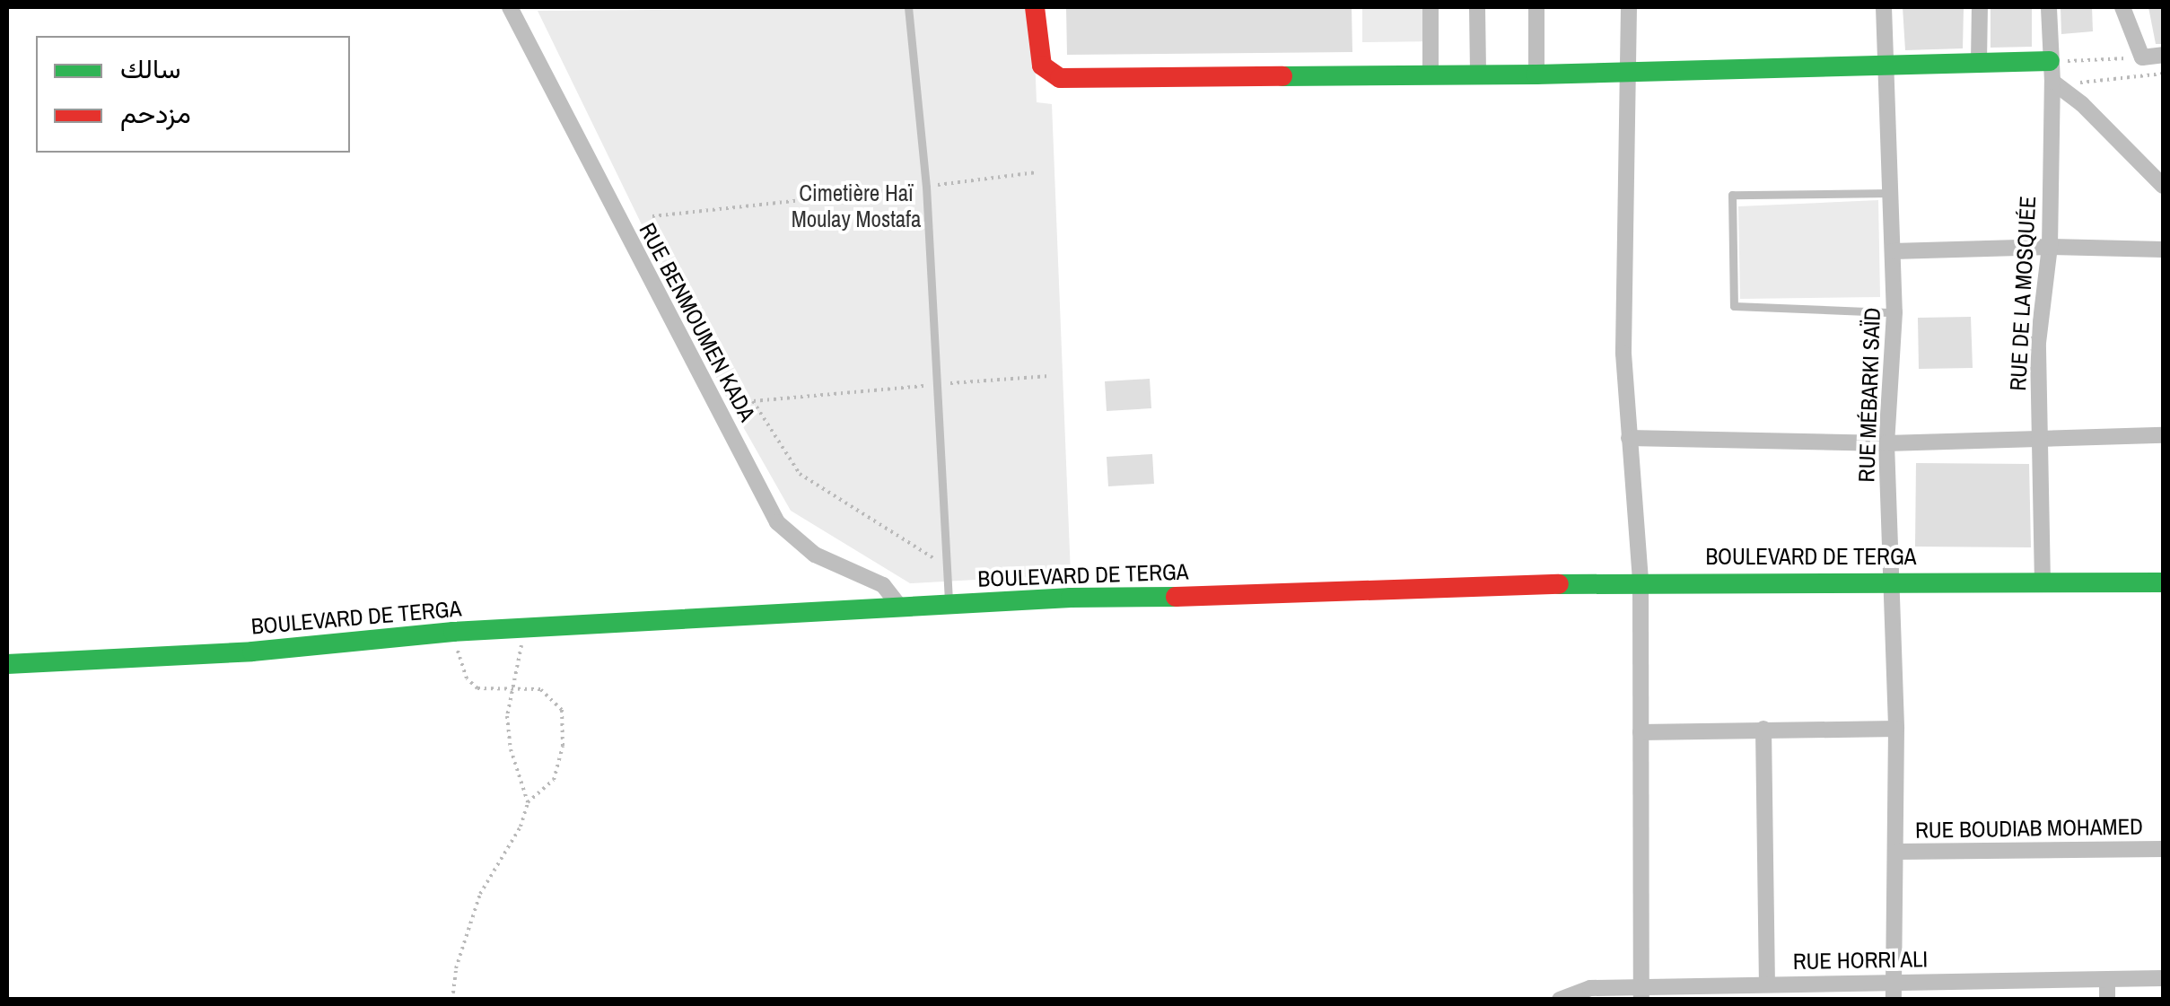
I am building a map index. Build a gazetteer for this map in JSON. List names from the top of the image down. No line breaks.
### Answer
{"streets":{"main road":["BOULEVARD DE TERGA"],"street":["RUE DE LA MOSQUÉE","RUE BENMOUMEN KADA","RUE MÉBARKI SAÏD","RUE BOUDIAB MOHAMED","RUE HORRI ALI"]},"crossings":[["RUE DE LA MOSQUÉE","BOULEVARD DE TERGA"],["RUE BENMOUMEN KADA","BOULEVARD DE TERGA"],["RUE MÉBARKI SAÏD","BOULEVARD DE TERGA"],["RUE MÉBARKI SAÏD","RUE BOUDIAB MOHAMED"],["RUE MÉBARKI SAÏD","RUE HORRI ALI"]],"parks":["Cimetière Haï Moulay Mostafa"],"legend":["سالك","مزدحم"]}
